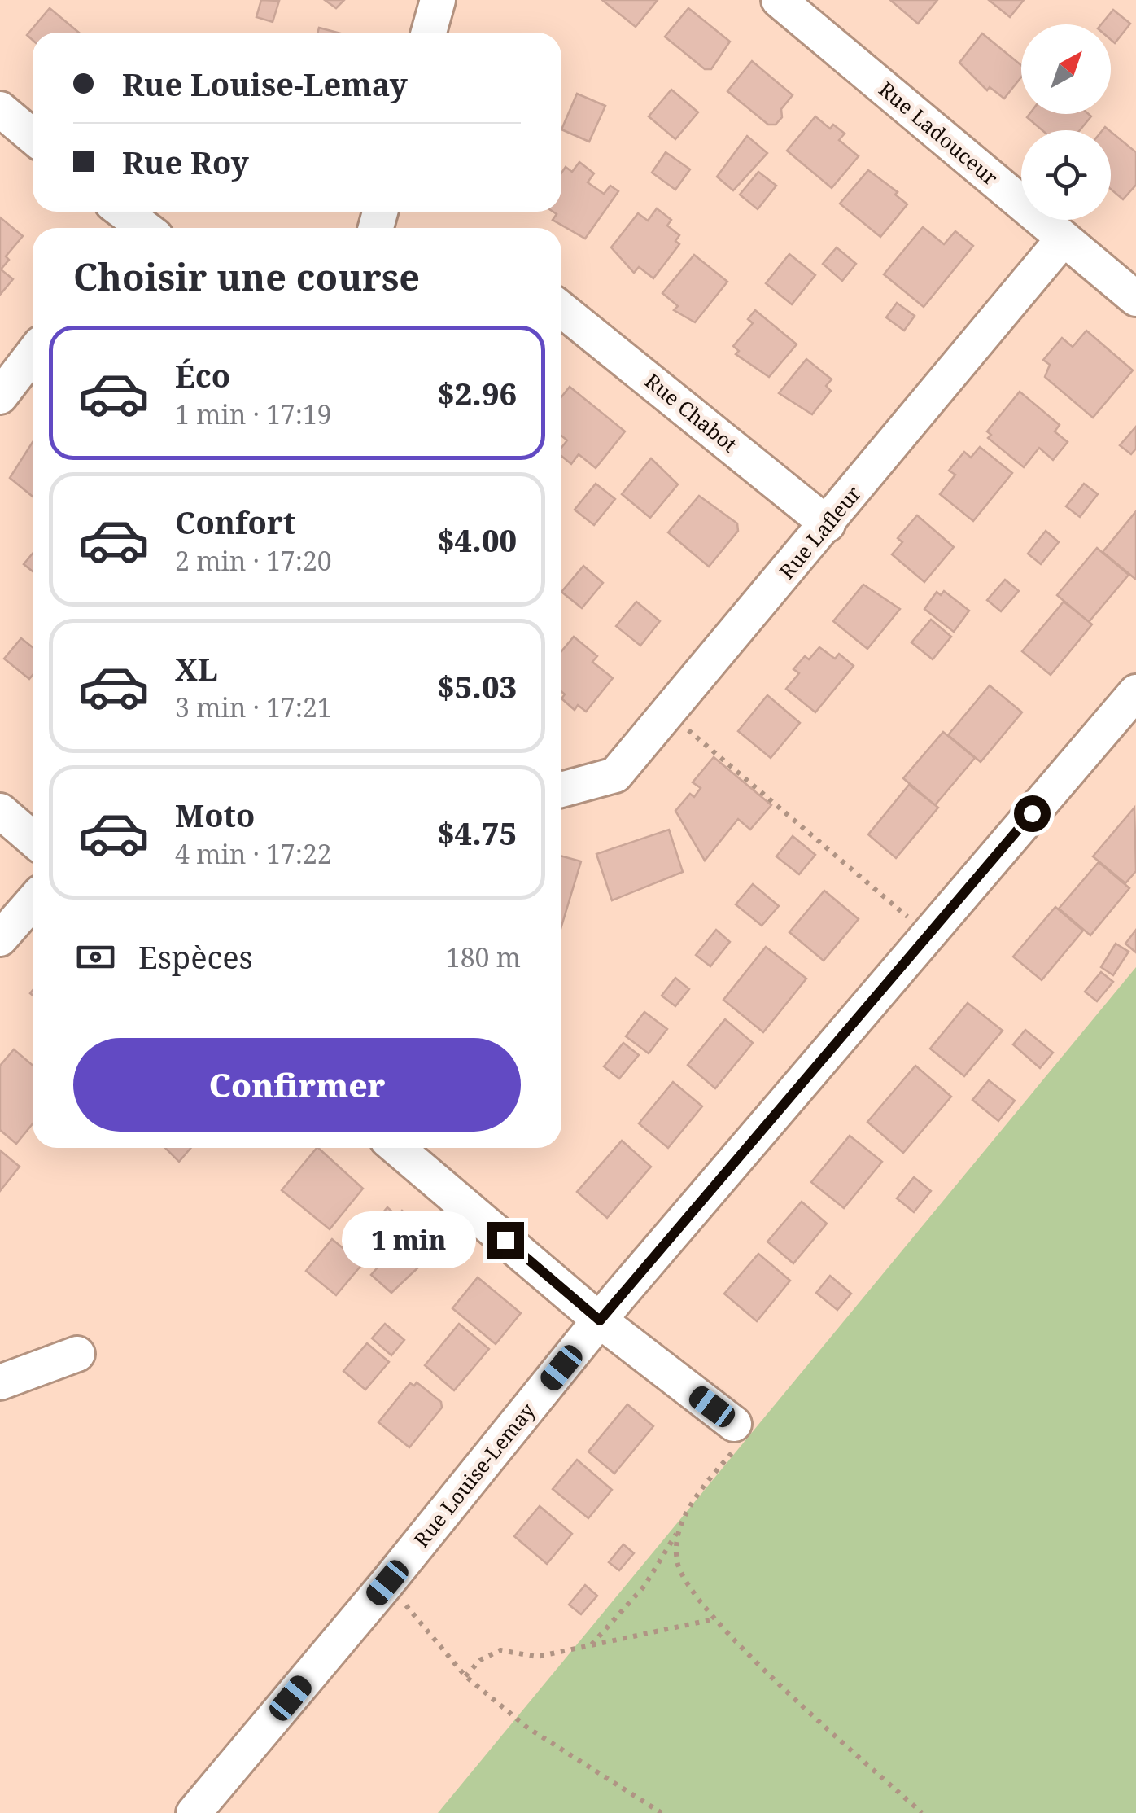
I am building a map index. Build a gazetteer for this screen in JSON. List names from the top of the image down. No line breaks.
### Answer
{"streets":{"street":["Rue Ladouceur","Rue Chabot","Rue Lafleur","Rue Louise-Lemay"]},"crossings":[["Rue Ladouceur","Rue Lafleur"],["Rue Chabot","Rue Lafleur"]],"north":"top right","page":{"banner":["Rue Louise-Lemay","Rue Roy"],"heading":"Choisir une course","list":[{"name":"Éco","note":"1 min · 17:19","value":"$2.96"},{"name":"Confort","note":"2 min · 17:20","value":"$4.00"},{"name":"XL","note":"3 min · 17:21","value":"$5.03"},{"name":"Moto","note":"4 min · 17:22","value":"$4.75"}],"pay":["Espèces","180 m"],"buttons":"Confirmer","bubble":"1 min"}}
